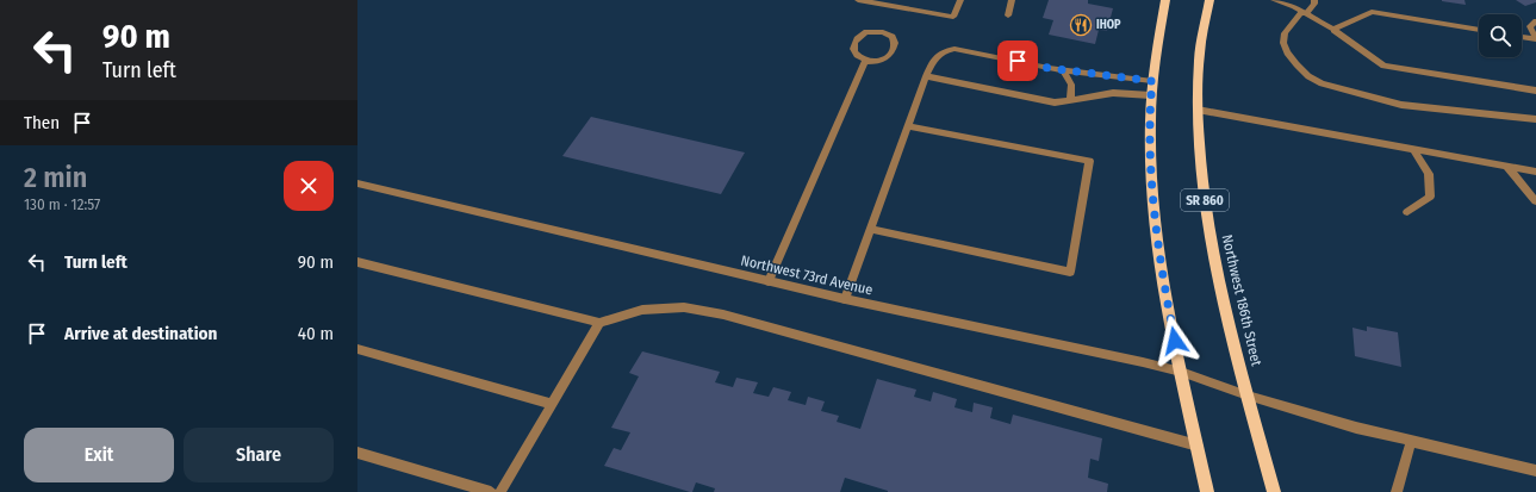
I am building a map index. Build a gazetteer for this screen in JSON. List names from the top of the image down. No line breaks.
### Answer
{"streets":{"main road":["SR 860","Northwest 186th Street"],"street":["Northwest 73rd Avenue"]},"crossings":[["Northwest 73rd Avenue","Northwest 186th Street"]],"places":{"restaurant":["IHOP"]},"page":{"turn":["90 m","Turn left"],"then":"Then","heading":["2 min","130 m · 12:57"],"list":[{"name":"Turn left","value":"90 m"},{"name":"Arrive at destination","value":"40 m"}],"buttons":["Exit","Share"]}}
